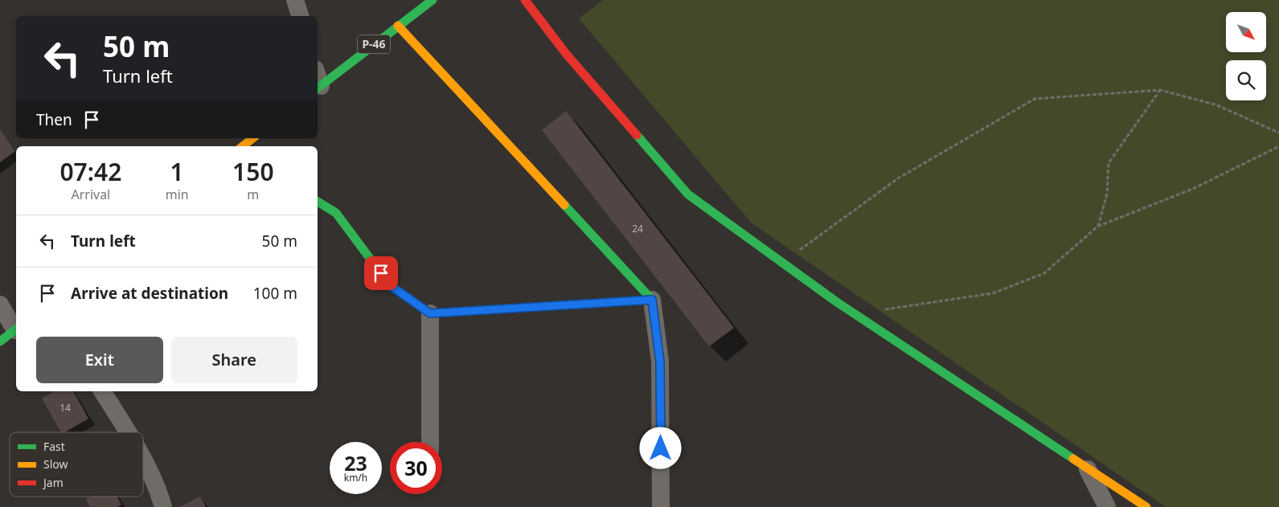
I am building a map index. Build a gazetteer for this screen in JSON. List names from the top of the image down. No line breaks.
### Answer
{"streets":{"street":["Р-46"]},"house_numbers":["24","14"],"legend":["Fast","Slow","Jam"],"north":"bottom right","page":{"turn":["50 m","Turn left"],"then":"Then","eta":["07:42","Arrival","1","min","150","m"],"list":[{"name":"Turn left","value":"50 m"},{"name":"Arrive at destination","value":"100 m"}],"buttons":["Exit","Share"],"speed":"23 km/h","limit":"30"}}
